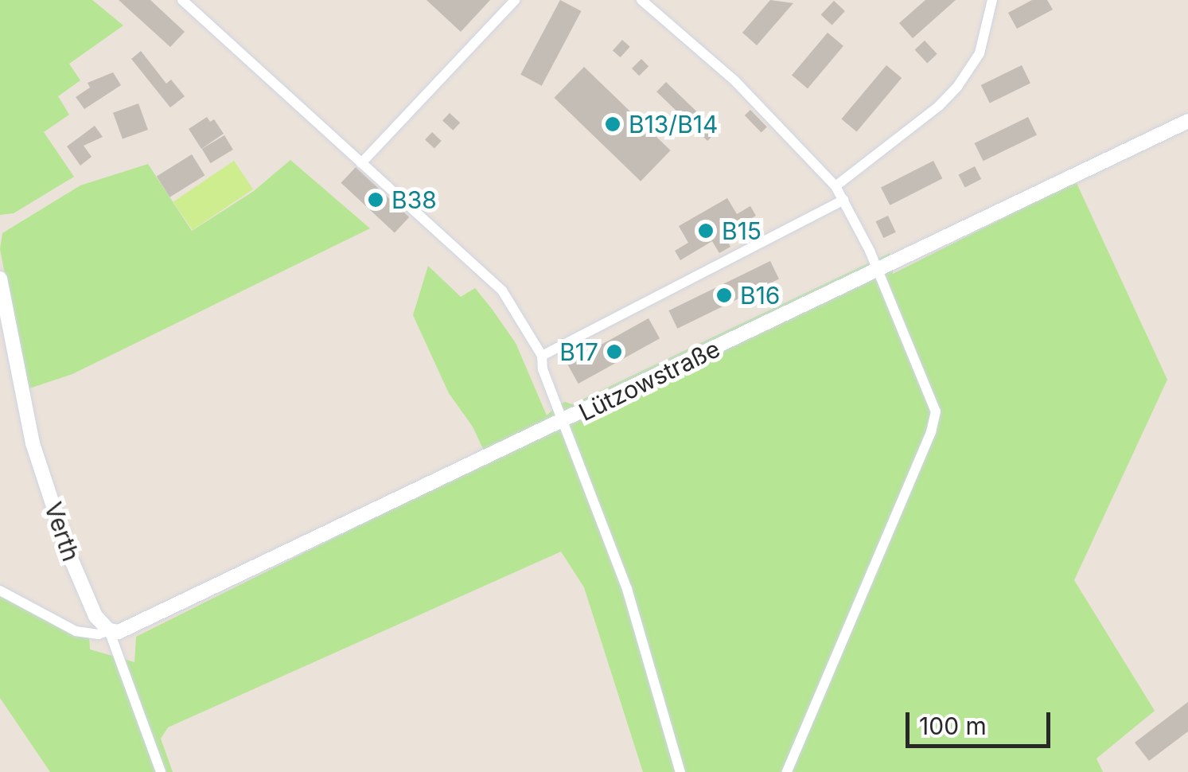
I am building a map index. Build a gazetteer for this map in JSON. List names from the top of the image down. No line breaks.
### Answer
{"streets":{"street":["Lützowstraße","Verth"]},"crossings":[["Lützowstraße","Verth"]],"places":["B13/B14","B38","B15","B16","B17"],"scale_bar":"100 m"}
